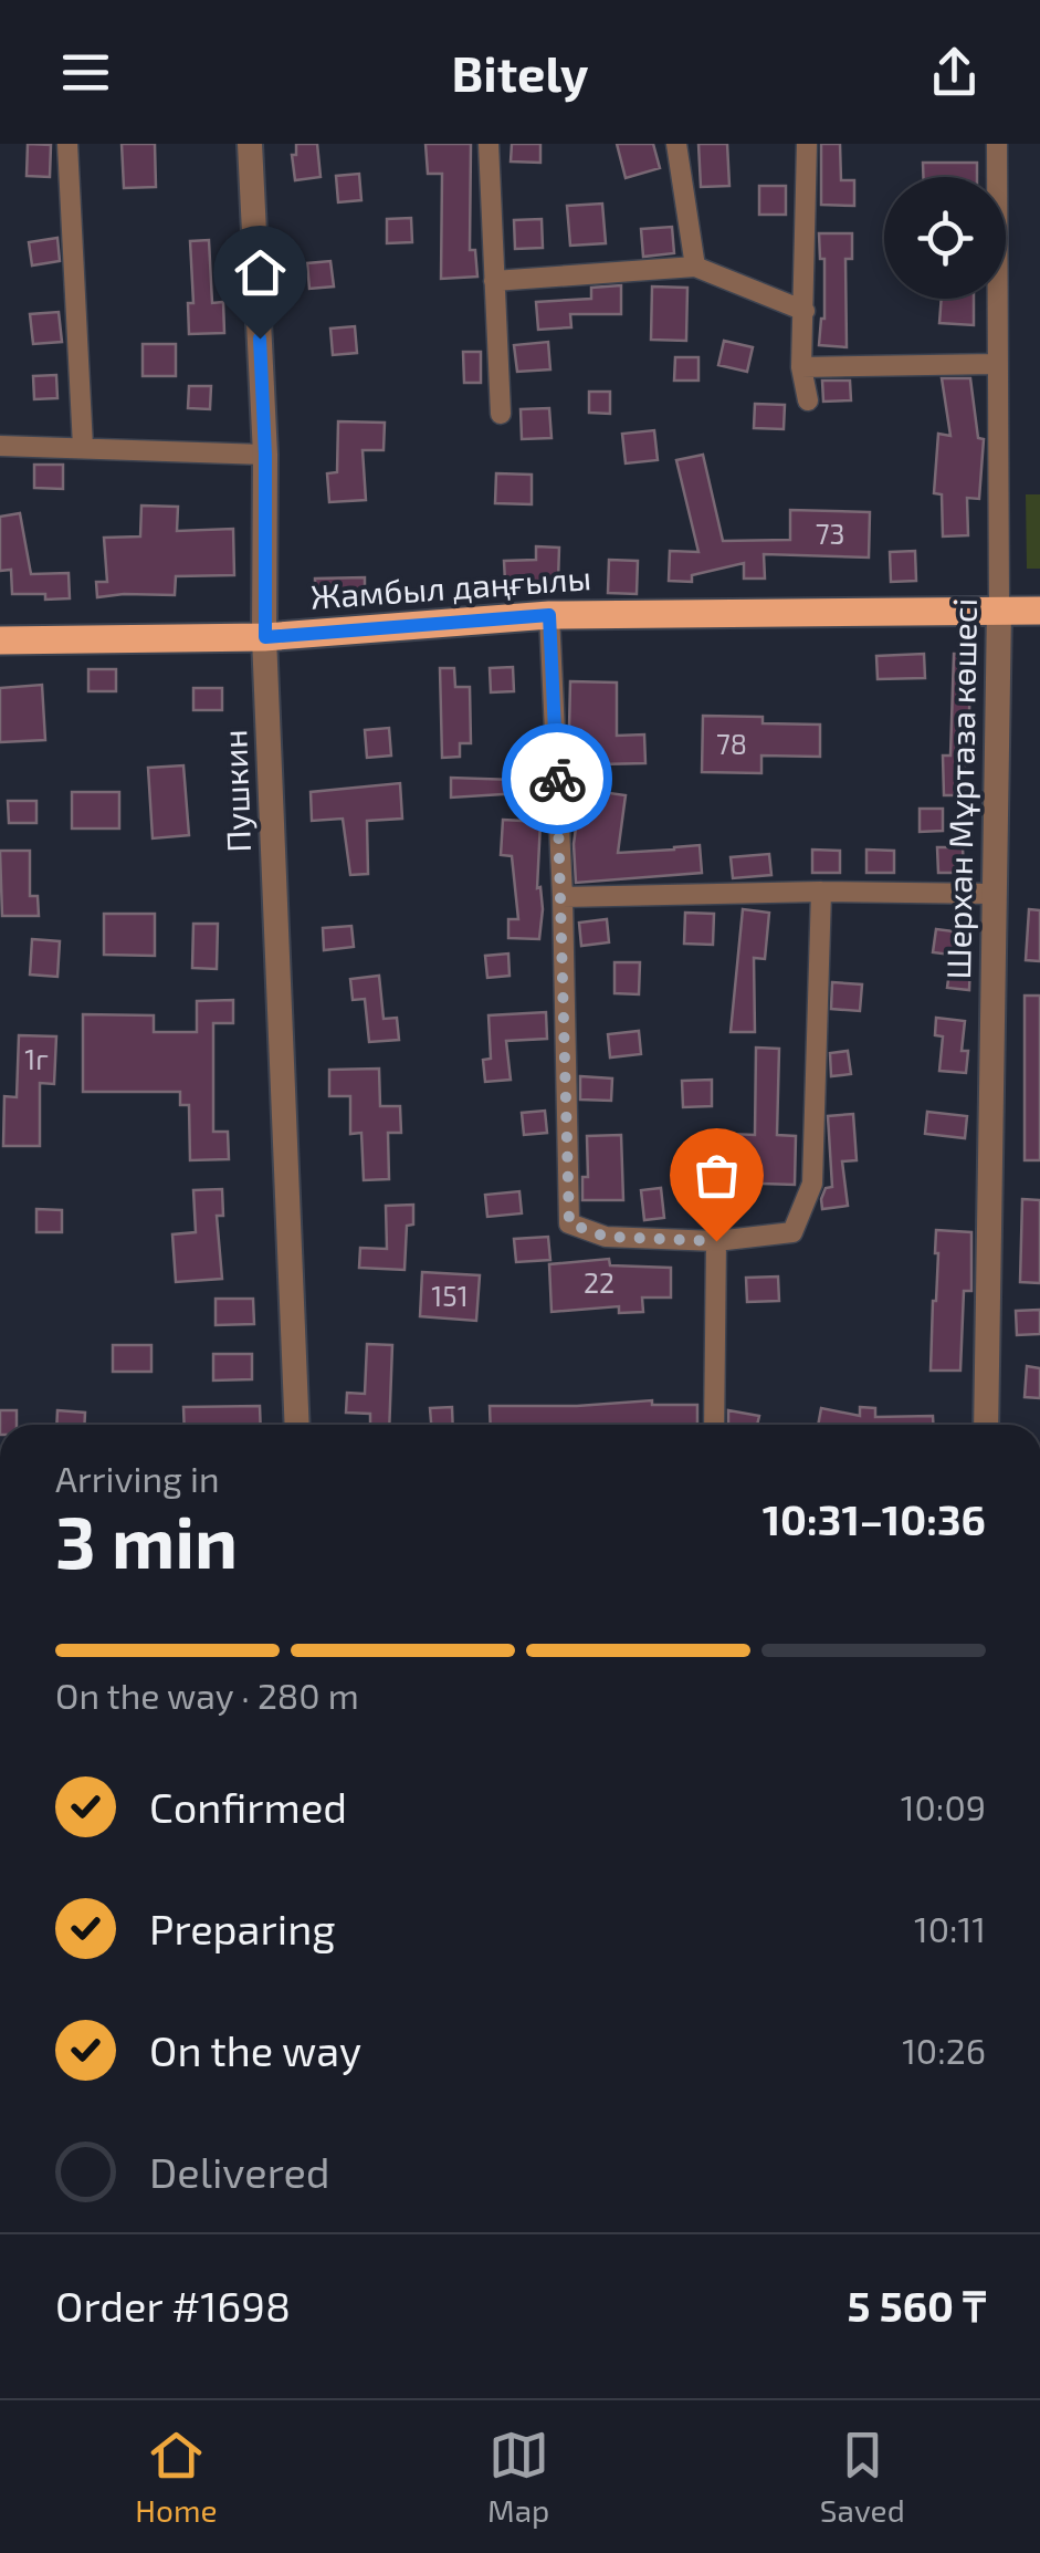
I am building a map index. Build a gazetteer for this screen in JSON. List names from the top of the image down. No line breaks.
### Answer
{"streets":{"main road":["Жамбыл даңғылы"],"street":["Шерхан Мұртаза көшесі","Пушкин"]},"crossings":[["Жамбыл даңғылы","Шерхан Мұртаза көшесі"],["Жамбыл даңғылы","Пушкин"]],"house_numbers":["73","78","1г","22","151"],"page":{"header":"Bitely","heading":["3 min","Arriving in","10:31–10:36"],"panel":["Order #1698","5 560 ₸"],"bar":"On the way · 280 m","list":[["Confirmed","10:09"],["Preparing","10:11"],["On the way","10:26"],"Delivered"],"tabs":["Home","Map","Saved"]}}
